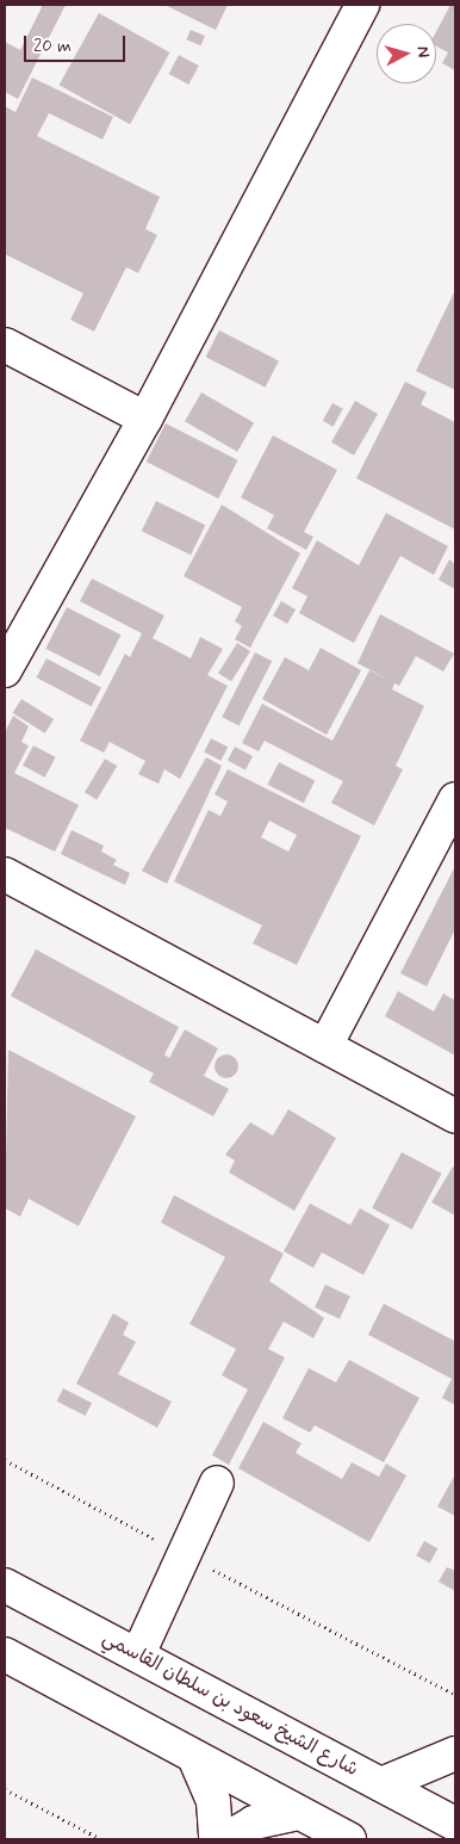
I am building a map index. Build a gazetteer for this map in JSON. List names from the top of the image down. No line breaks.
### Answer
{"streets":{"street":["شارع الشيخ سعود بن سلطان القاسمي"]},"scale_bar":"20 m","north":"right"}
